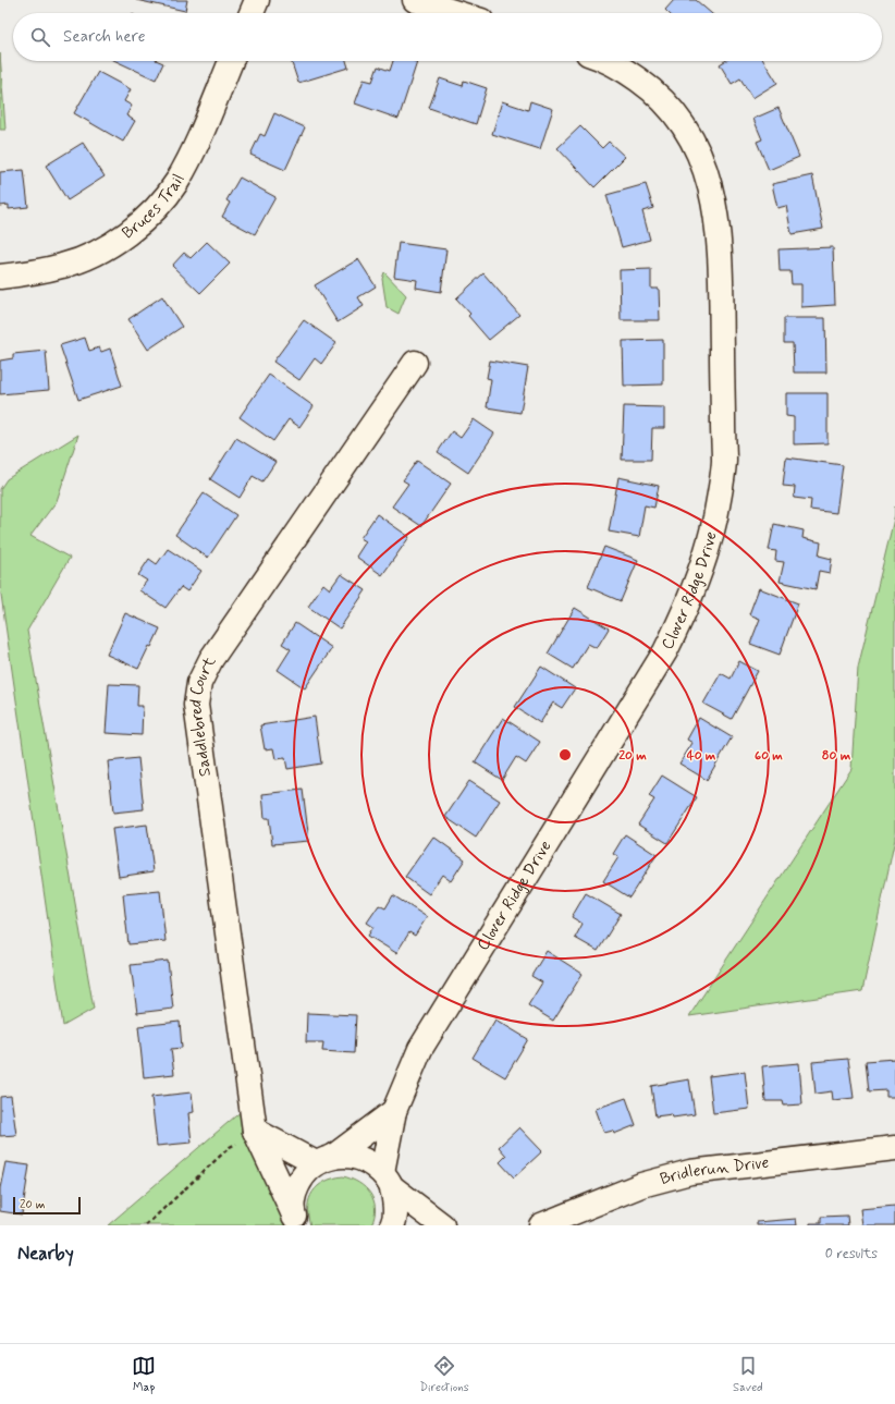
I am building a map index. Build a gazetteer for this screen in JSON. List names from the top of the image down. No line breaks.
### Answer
{"streets":{"street":["Bruces Trail","Clover Ridge Drive","Saddlebred Court","Bridlerun Drive"]},"scale_bar":"20 m","page":{"search":"Search here","scale":"20 m","heading":["Nearby","0 results"],"nav":["Map","Directions","Saved"]},"rings":["20 m","40 m","60 m","80 m"]}
